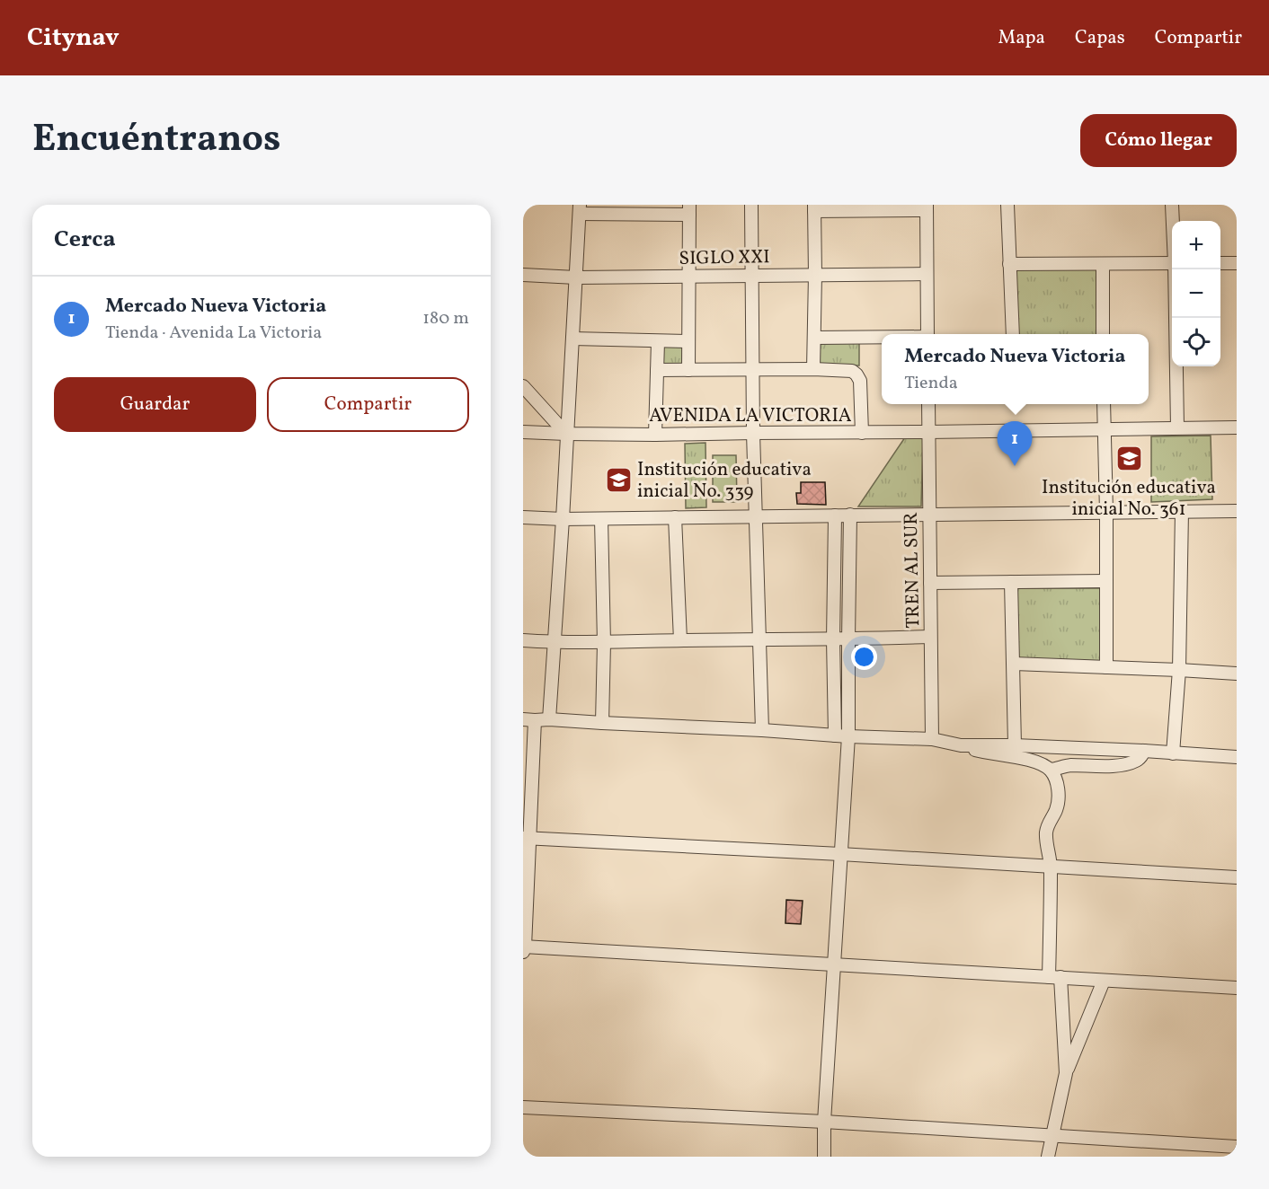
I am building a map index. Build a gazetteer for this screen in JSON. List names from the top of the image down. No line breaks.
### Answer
{"streets":{"street":["SIGLO XXI","AVENIDA LA VICTORIA","TREN AL SUR"]},"crossings":[["AVENIDA LA VICTORIA","TREN AL SUR"]],"places":{"school or university":["Institución educativa inicial No. 361","Institución educativa inicial No. 339"]},"page":{"header":"Citynav","nav":["Mapa","Capas","Compartir"],"title":"Encuéntranos","buttons":["Cómo llegar",["Guardar","Compartir"]],"heading":"Cerca","map_buttons":["+","−"],"list":[{"mark":"1","name":"Mercado Nueva Victoria","note":"Tienda · Avenida La Victoria","value":"180 m"}],"popup":["Mercado Nueva Victoria","Tienda"],"pins":"1"}}
